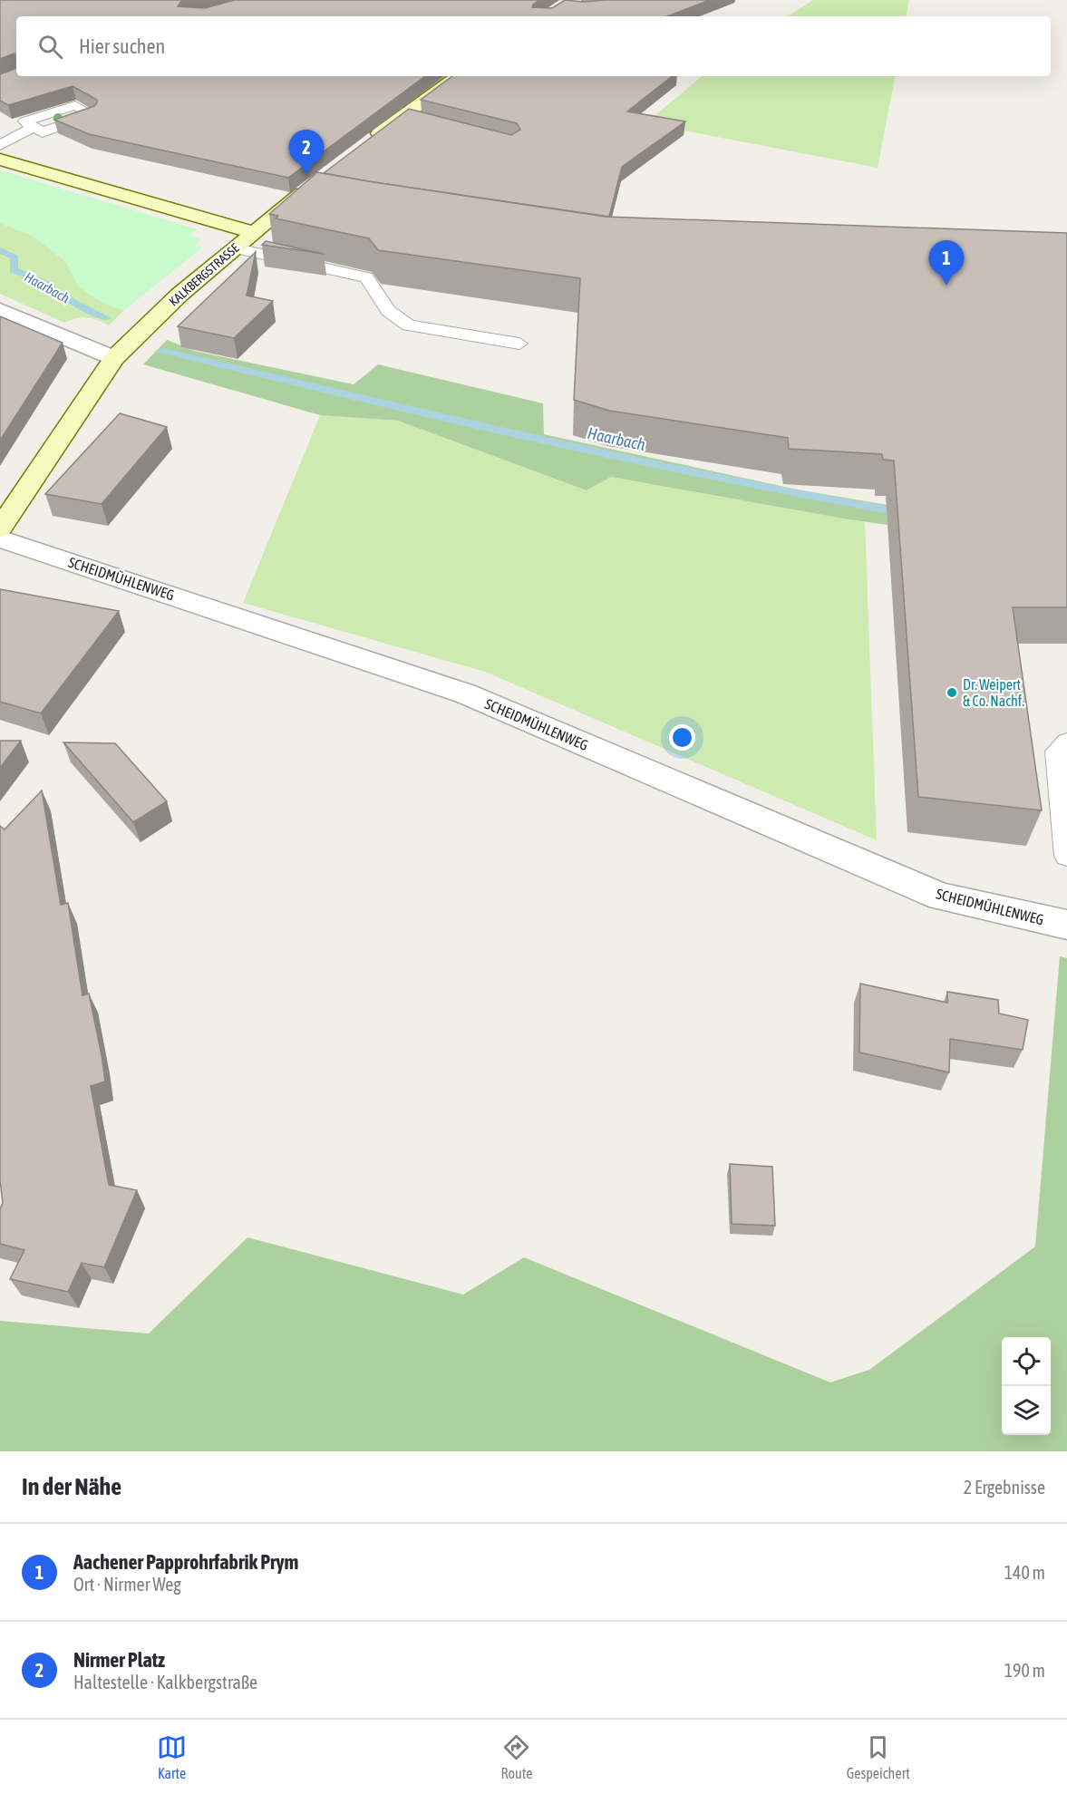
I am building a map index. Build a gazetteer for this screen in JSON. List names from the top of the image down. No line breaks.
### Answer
{"streets":{"street":["KALKBERGSTRASSE","SCHEIDMÜHLENWEG"]},"water":["Haarbach"],"places":["Dr. Weipert & Co. Nachf."],"page":{"search":"Hier suchen","pins":["2","1"],"heading":["In der Nähe","2 Ergebnisse"],"list":[{"mark":"1","name":"Aachener Papprohrfabrik Prym","note":"Ort · Nirmer Weg","value":"140 m"},{"mark":"2","name":"Nirmer Platz","note":"Haltestelle · Kalkbergstraße","value":"190 m"}],"nav":["Karte","Route","Gespeichert"]}}
